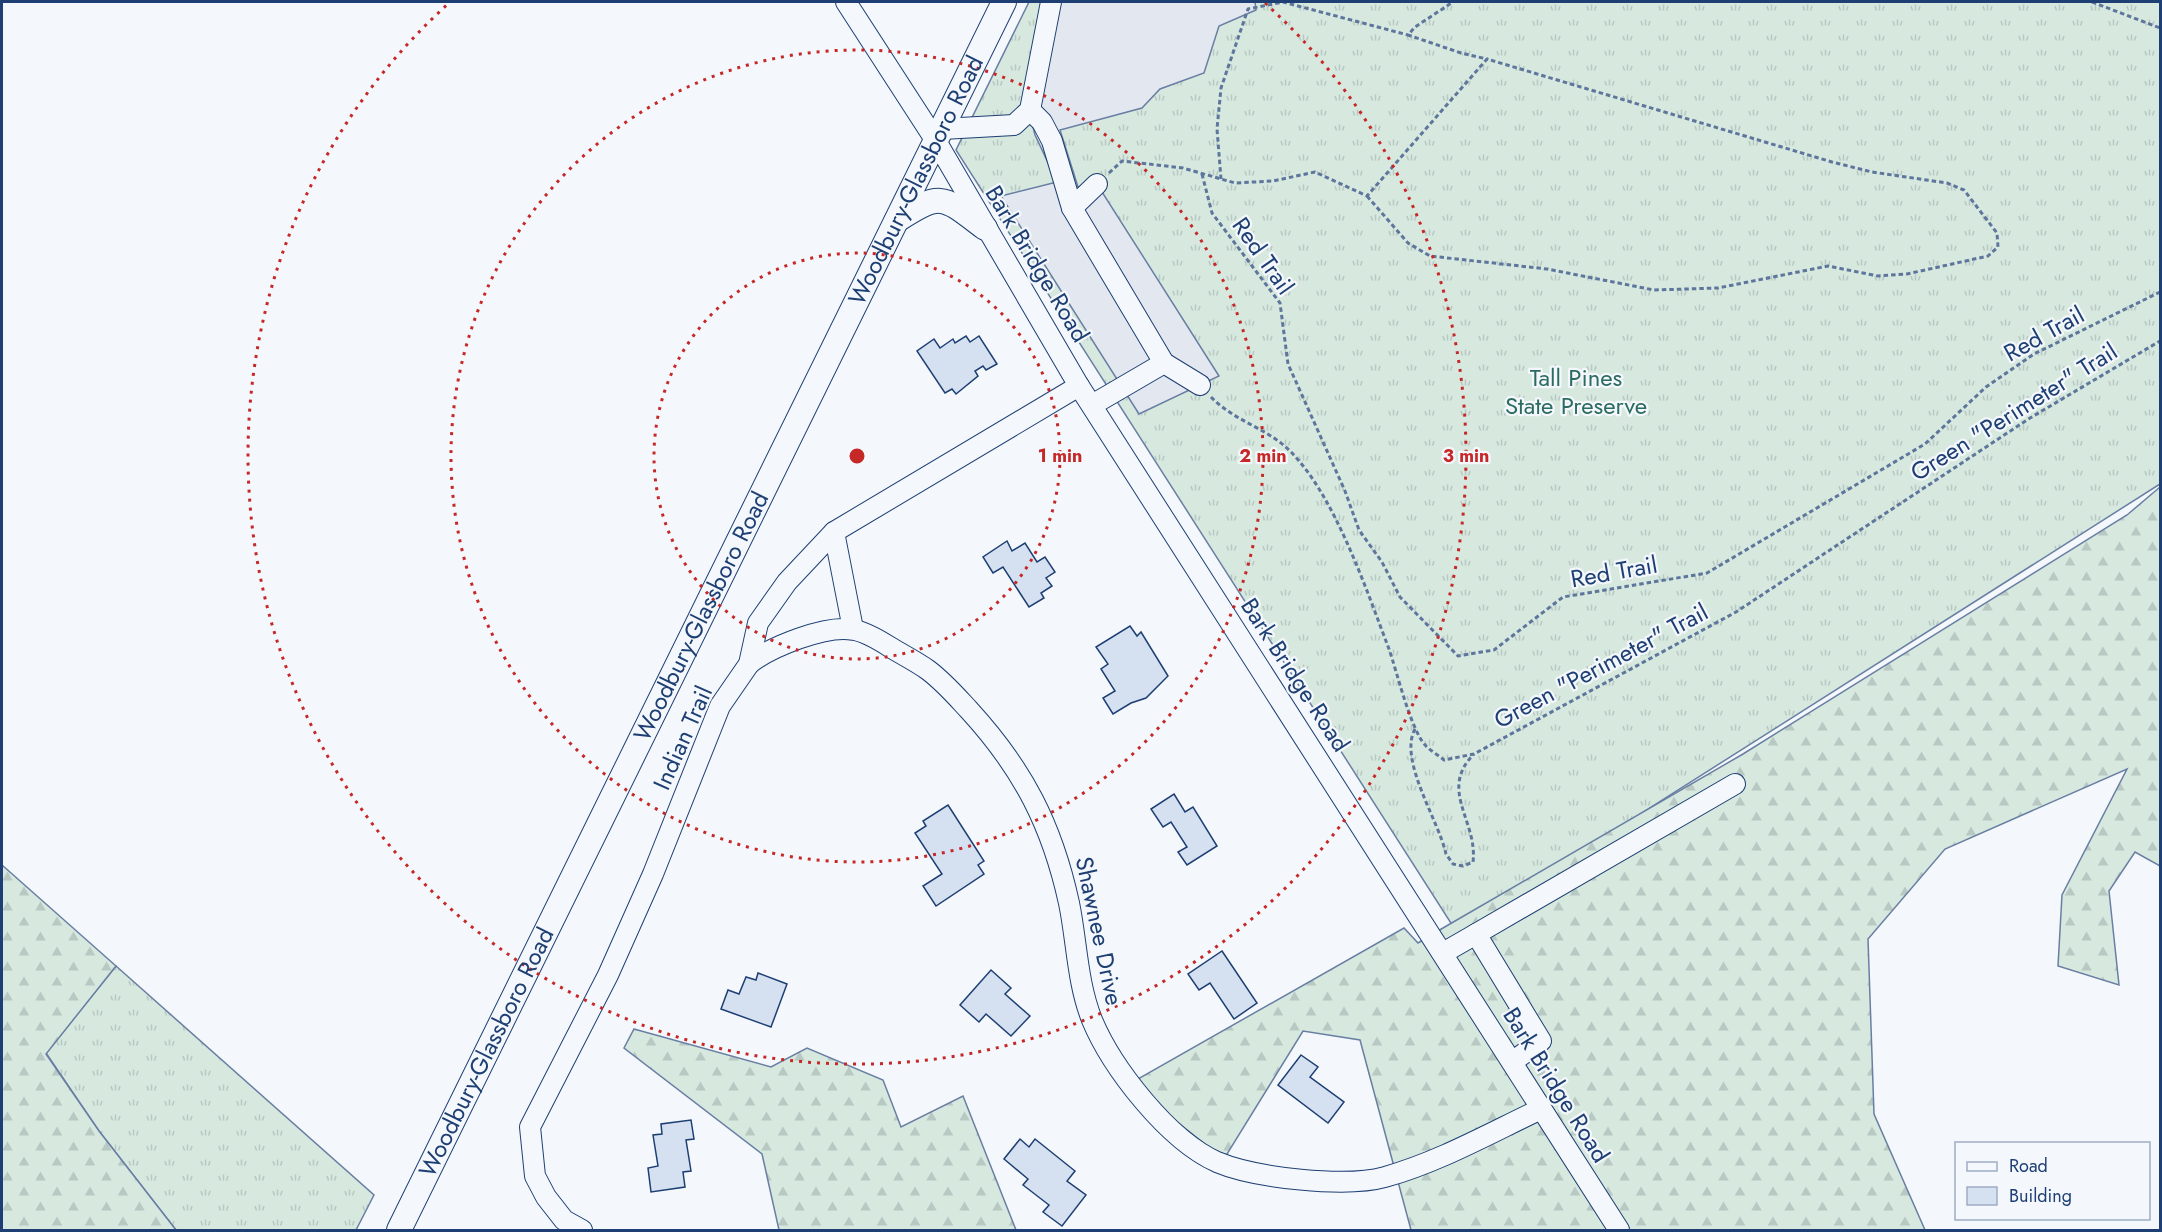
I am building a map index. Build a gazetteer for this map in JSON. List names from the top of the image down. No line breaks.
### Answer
{"streets":{"main road":["Woodbury-Glassboro Road"],"street":["Bark Bridge Road","Indian Trail","Shawnee Drive"],"path":["Red Trail","Green \"Perimeter\" Trail"]},"crossings":[["Woodbury-Glassboro Road","Bark Bridge Road"],["Bark Bridge Road","Indian Trail"],["Bark Bridge Road","Shawnee Drive"]],"parks":["Tall Pines State Preserve"],"legend":["Road","Building"],"rings":["1 min","2 min","3 min"]}
